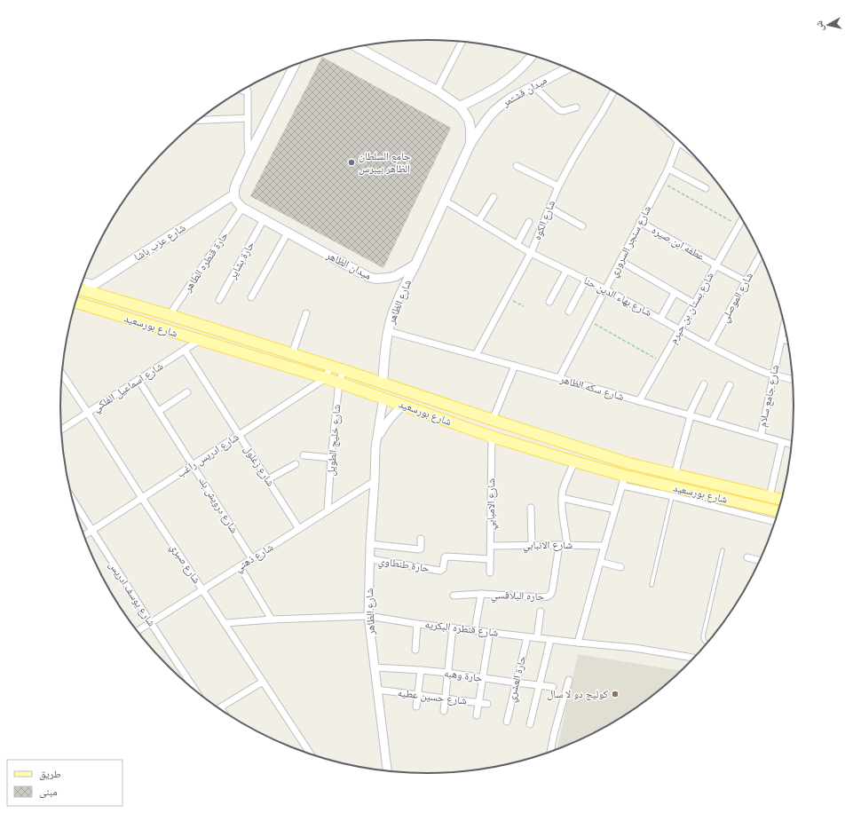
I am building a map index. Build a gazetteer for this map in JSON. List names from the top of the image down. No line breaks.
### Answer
{"streets":{"main road":["ميدان قشتمر","شارع عزب باشا","ميدان الظاهر","شارع الظاهر","شارع بورسعيد"],"street":["شارع الكوه","شارع سنجر السروري","عطفه ابن صيره","حارة بشاير","حارة قنطره الطاهر","شارع بهاء الدين حنا","شارع الموصلي","شارع بستان بن حيرم","شارع اسماعيل الفلكي","شارع سكه الظاهر","شارع جامع سلام","شارع خليج الطويل","شارع ادريس راغب","شارع زغلول","شارع الامبابي","شارع درويش بك","شارع الانبابي","شارع ذهني","شارع صبري","حارة طنطاوي","شارع يوسف ادريس","حاره البلاقسي","شارع قنطره البكريه","حارة وهبه","حارة العشري","شارع حسين عطيه"]},"crossings":[["شارع الكوه","شارع بهاء الدين حنا"],["شارع الكوه","شارع سكه الظاهر"],["شارع سنجر السروري","عطفه ابن صيره"],["شارع سنجر السروري","شارع بهاء الدين حنا"],["شارع سنجر السروري","شارع سكه الظاهر"],["شارع عزب باشا","شارع بورسعيد"],["عطفه ابن صيره","شارع الموصلي"],["عطفه ابن صيره","شارع بستان بن حيرم"],["حارة بشاير","ميدان الظاهر"],["حارة قنطره الطاهر","ميدان الظاهر"],["حارة قنطره الطاهر","شارع بورسعيد"],["ميدان الظاهر","شارع الظاهر"],["شارع بهاء الدين حنا","شارع الموصلي"],["شارع بهاء الدين حنا","شارع بستان بن حيرم"],["شارع بهاء الدين حنا","شارع جامع سلام"],["شارع الظاهر","شارع بورسعيد"],["شارع الظاهر","شارع سكه الظاهر"],["شارع الظاهر","شارع ذهني"],["شارع الظاهر","حارة طنطاوي"],["شارع الظاهر","شارع قنطره البكريه"],["شارع الظاهر","حارة وهبه"],["شارع الظاهر","شارع حسين عطيه"],["شارع بستان بن حيرم","شارع سكه الظاهر"],["شارع بورسعيد","شارع اسماعيل الفلكي"],["شارع بورسعيد","شارع خليج الطويل"],["شارع بورسعيد","شارع ادريس راغب"],["شارع بورسعيد","شارع الامبابي"],["شارع اسماعيل الفلكي","شارع زغلول"],["شارع اسماعيل الفلكي","شارع درويش بك"],["شارع اسماعيل الفلكي","شارع صبري"],["شارع سكه الظاهر","شارع جامع سلام"],["شارع خليج الطويل","شارع ذهني"],["شارع ادريس راغب","شارع زغلول"],["شارع ادريس راغب","شارع درويش بك"],["شارع ادريس راغب","شارع صبري"],["شارع ادريس راغب","شارع يوسف ادريس"],["شارع زغلول","شارع ذهني"],["شارع الامبابي","شارع الانبابي"],["شارع الامبابي","حارة طنطاوي"],["شارع درويش بك","شارع ذهني"],["شارع الانبابي","حاره البلاقسي"],["شارع ذهني","شارع صبري"],["شارع ذهني","شارع يوسف ادريس"],["شارع صبري","شارع قنطره البكريه"],["شارع قنطره البكريه","حارة العشري"],["حارة وهبه","حارة العشري"]],"places":["جامع السلطان الظاهر بيبرس","كوليج دو لا سال"],"legend":["طريق","مبنى"],"north":"left"}
